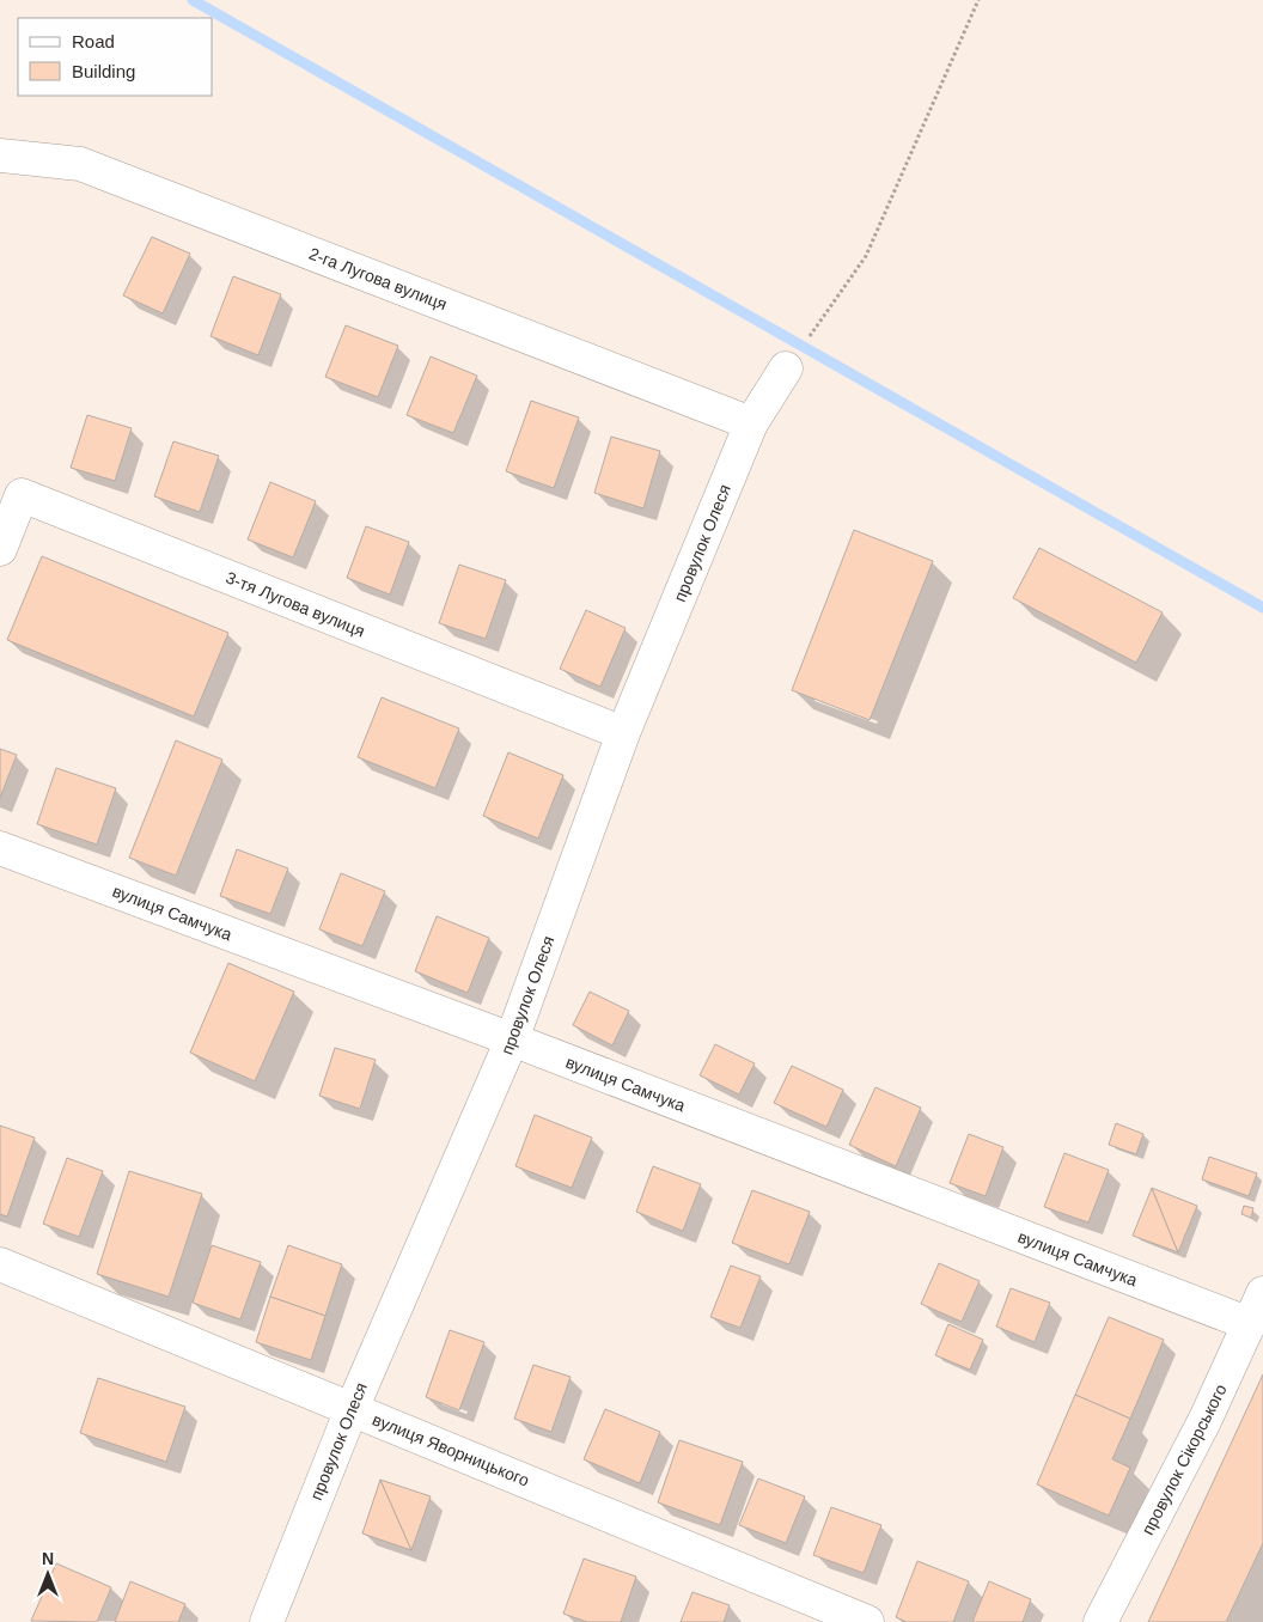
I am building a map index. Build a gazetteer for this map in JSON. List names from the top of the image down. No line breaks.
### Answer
{"streets":{"street":["2-га Лугова вулиця","провулок Олеся","3-тя Лугова вулиця","вулиця Самчука","вулиця Яворницького","провулок Сікорського"]},"crossings":[["2-га Лугова вулиця","провулок Олеся"],["провулок Олеся","3-тя Лугова вулиця"],["провулок Олеся","вулиця Самчука"],["провулок Олеся","вулиця Яворницького"],["вулиця Самчука","провулок Сікорського"]],"legend":["Road","Building"],"north":"top"}
